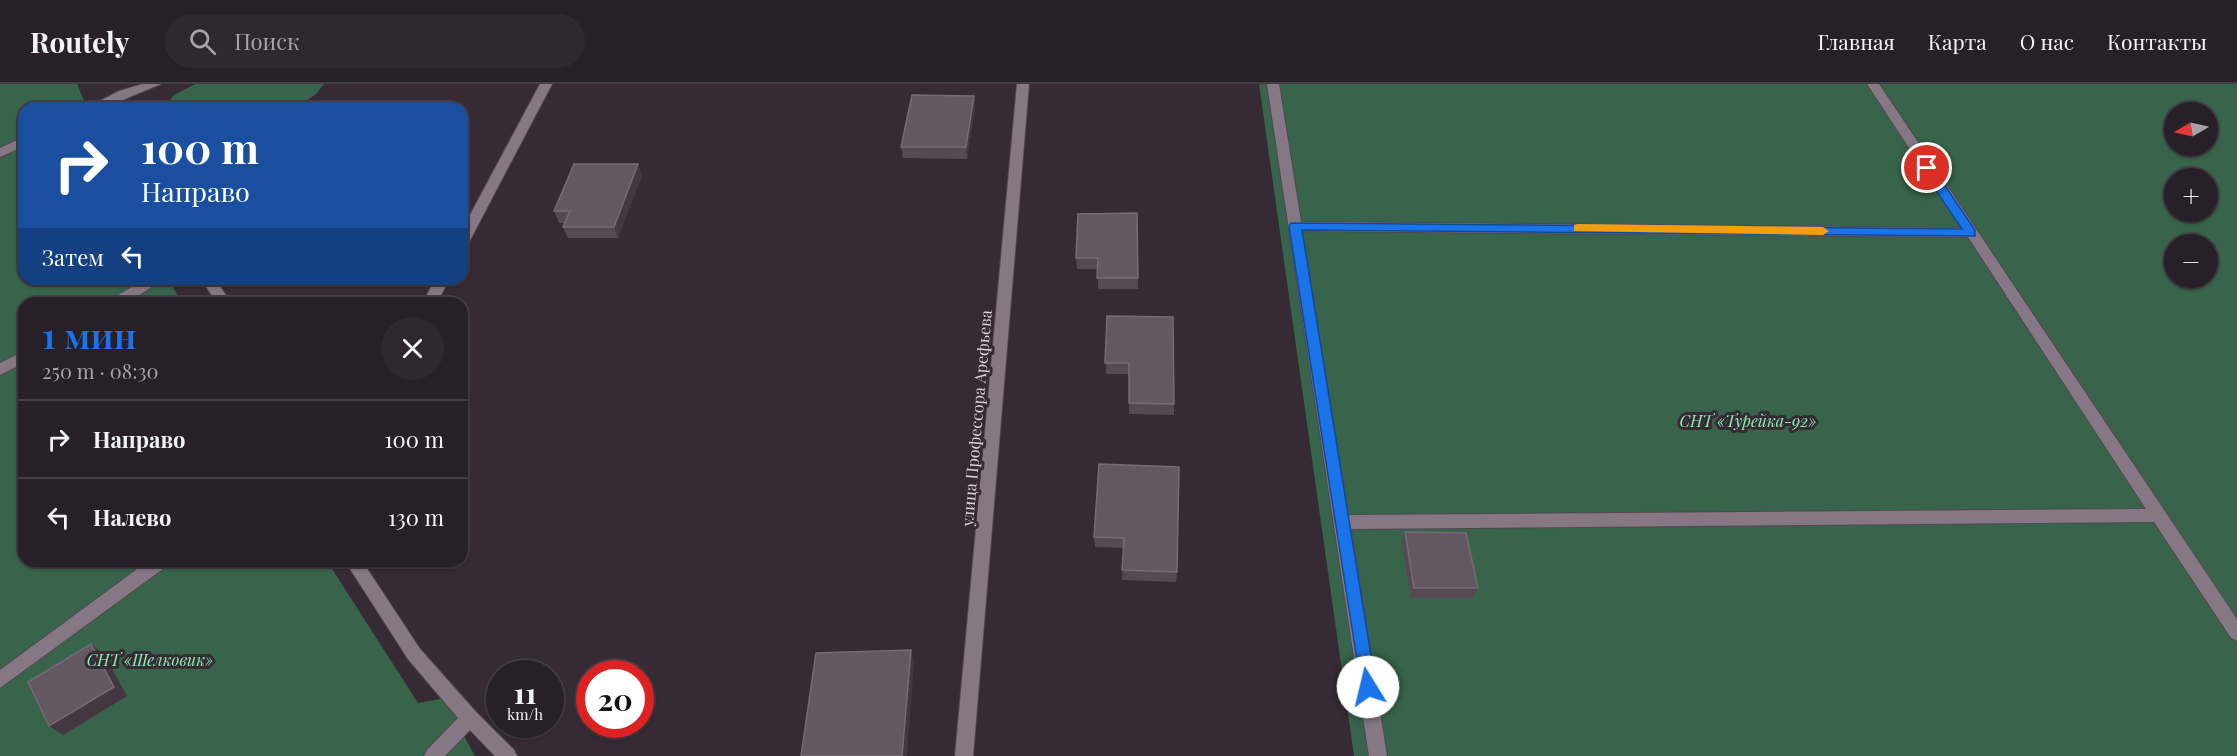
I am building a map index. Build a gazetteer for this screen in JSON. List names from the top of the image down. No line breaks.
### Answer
{"streets":{"street":["улица Профессора Арефьева"]},"parks":["СНТ «Турейка-92»","СНТ «Шелковик»"],"north":"left","page":{"header":"Routely","search":"Поиск","nav":["Главная","Карта","О нас","Контакты"],"map_buttons":["+","−"],"turn":["100 m","Направо"],"then":"Затем","heading":["1 мин","250 m · 08:30"],"list":[{"name":"Направо","value":"100 m"},{"name":"Налево","value":"130 m"}],"speed":"11 km/h","limit":"20"}}
